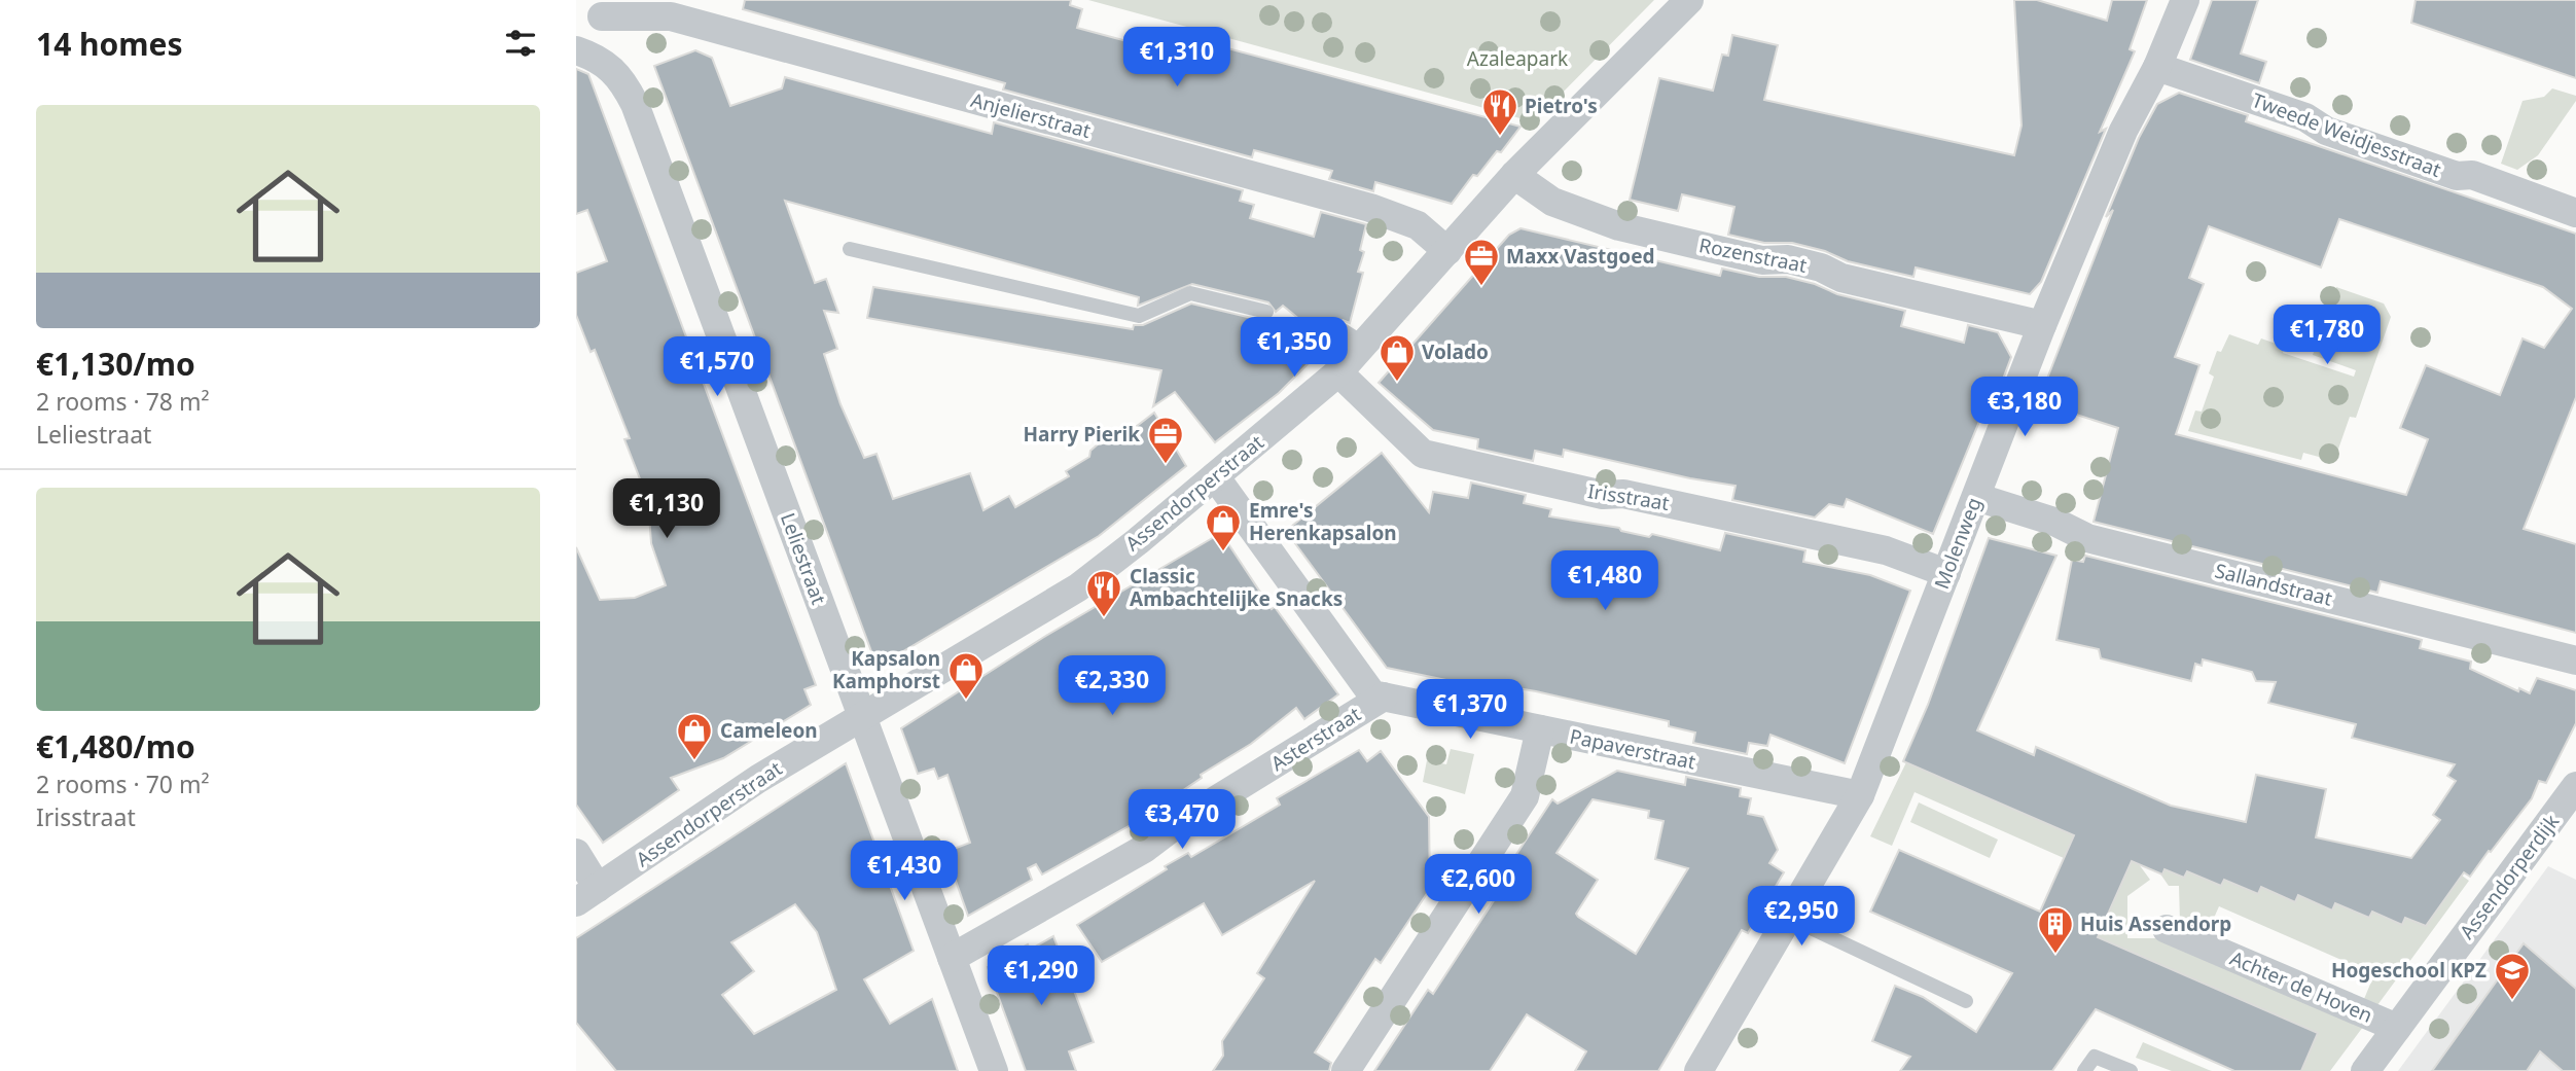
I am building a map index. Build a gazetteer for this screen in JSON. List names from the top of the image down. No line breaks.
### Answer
{"streets":{"street":["Anjelierstraat","Tweede Weidjesstraat","Rozenstraat","Assendorperstraat","Irisstraat","Molenweg","Leliestraat","Sallandstraat","Asterstraat","Papaverstraat","Assendorperdijk","Achter de Hoven"]},"crossings":[["Anjelierstraat","Assendorperstraat"],["Tweede Weidjesstraat","Molenweg"],["Rozenstraat","Assendorperstraat"],["Rozenstraat","Molenweg"],["Assendorperstraat","Irisstraat"],["Assendorperstraat","Leliestraat"],["Irisstraat","Molenweg"],["Molenweg","Sallandstraat"],["Molenweg","Papaverstraat"],["Leliestraat","Asterstraat"],["Asterstraat","Papaverstraat"],["Assendorperdijk","Achter de Hoven"]],"parks":["Azaleapark"],"places":{"restaurant":["Pietro's","Classic Ambachtelijke Snacks"],"office":["Maxx Vastgoed","Harry Pierik"],"shop":["Volado","Emre's Herenkapsalon","Kapsalon Kamphorst","Cameleon"],"building":["Huis Assendorp"],"school or university":["Hogeschool KPZ"]},"page":{"heading":"14 homes","price":["€1,310","€1,780","€1,350","€1,570","€3,180","€1,130","€1,480","€2,330","€1,370","€3,470","€1,430","€2,600","€2,950","€1,290"],"list":[{"name":"€1,130/mo","note":"2 rooms · 78 m² · Leliestraat"},{"name":"€1,480/mo","note":"2 rooms · 70 m² · Irisstraat"}]}}
